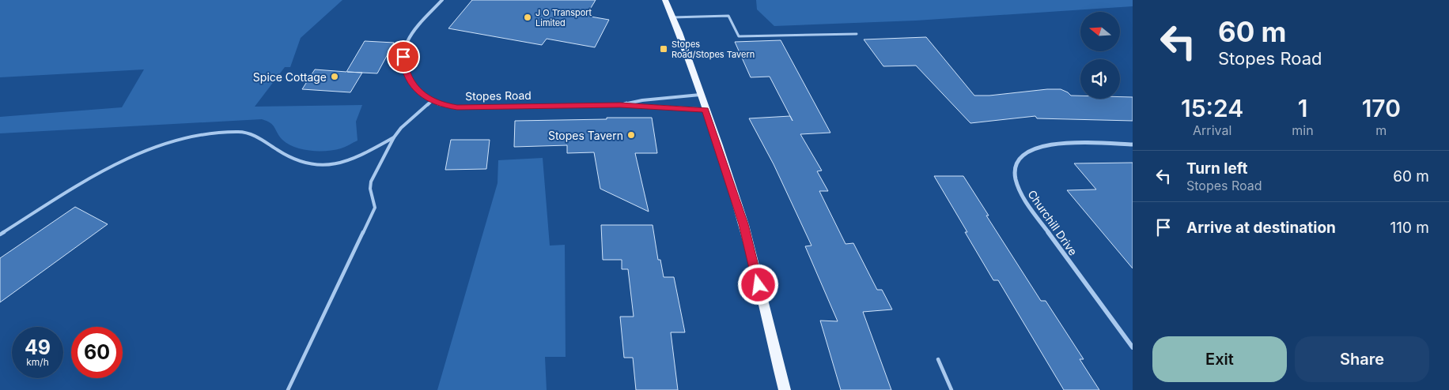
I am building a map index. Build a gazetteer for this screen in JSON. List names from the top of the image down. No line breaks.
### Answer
{"streets":{"street":["Stopes Road","Churchill Drive"]},"places":{"other":["J O Transport Limited","Spice Cottage","Stopes Tavern"],"transit":["Stopes Road/Stopes Tavern"]},"north":"left","page":{"turn":["60 m","Stopes Road"],"eta":["15:24","Arrival","1","min","170","m"],"list":[{"name":"Turn left","note":"Stopes Road","value":"60 m"},{"name":"Arrive at destination","value":"110 m"}],"speed":"49 km/h","limit":"60","buttons":["Exit","Share"]}}
